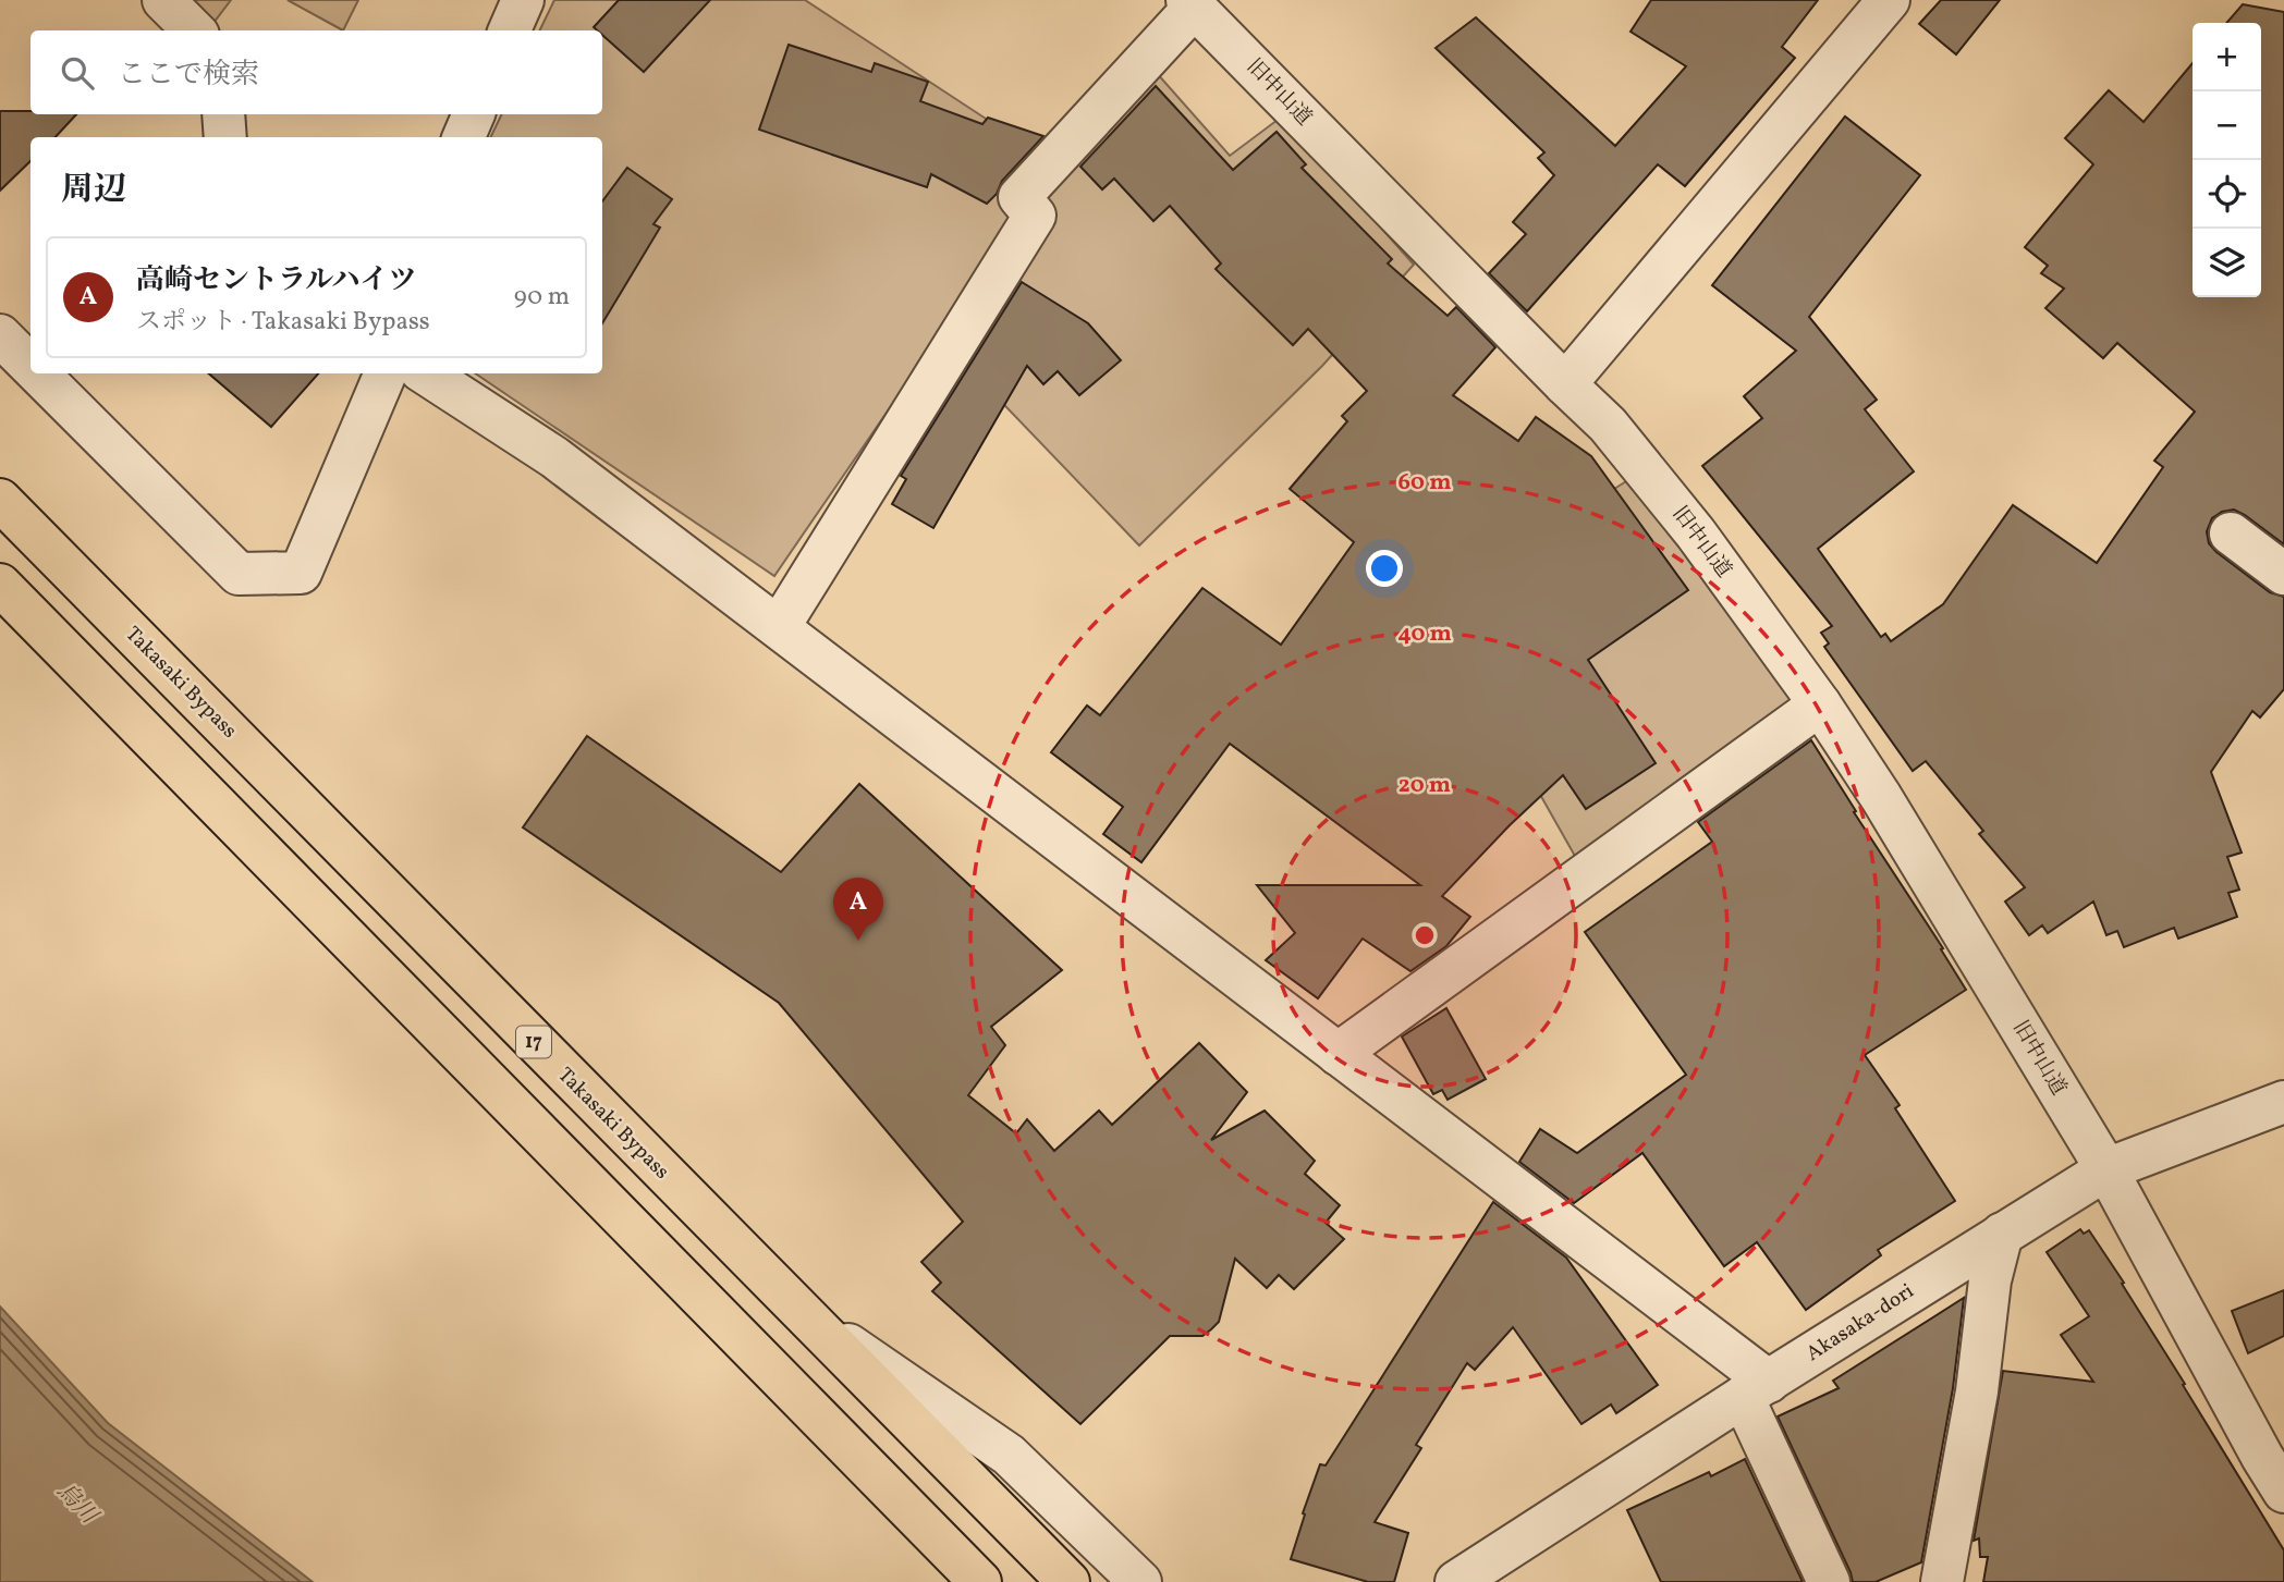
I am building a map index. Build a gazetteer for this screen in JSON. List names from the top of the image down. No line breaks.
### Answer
{"streets":{"highway":["Takasaki Bypass","17"],"street":["旧中山道","Akasaka-dori"]},"crossings":[["旧中山道","Akasaka-dori"]],"water":["烏川"],"page":{"map_buttons":["+","−"],"search":"ここで検索","heading":"周辺","list":[{"mark":"A","name":"高崎セントラルハイツ","note":"スポット · Takasaki Bypass","value":"90 m"}],"pins":"A"},"rings":["60 m","40 m","20 m"]}
